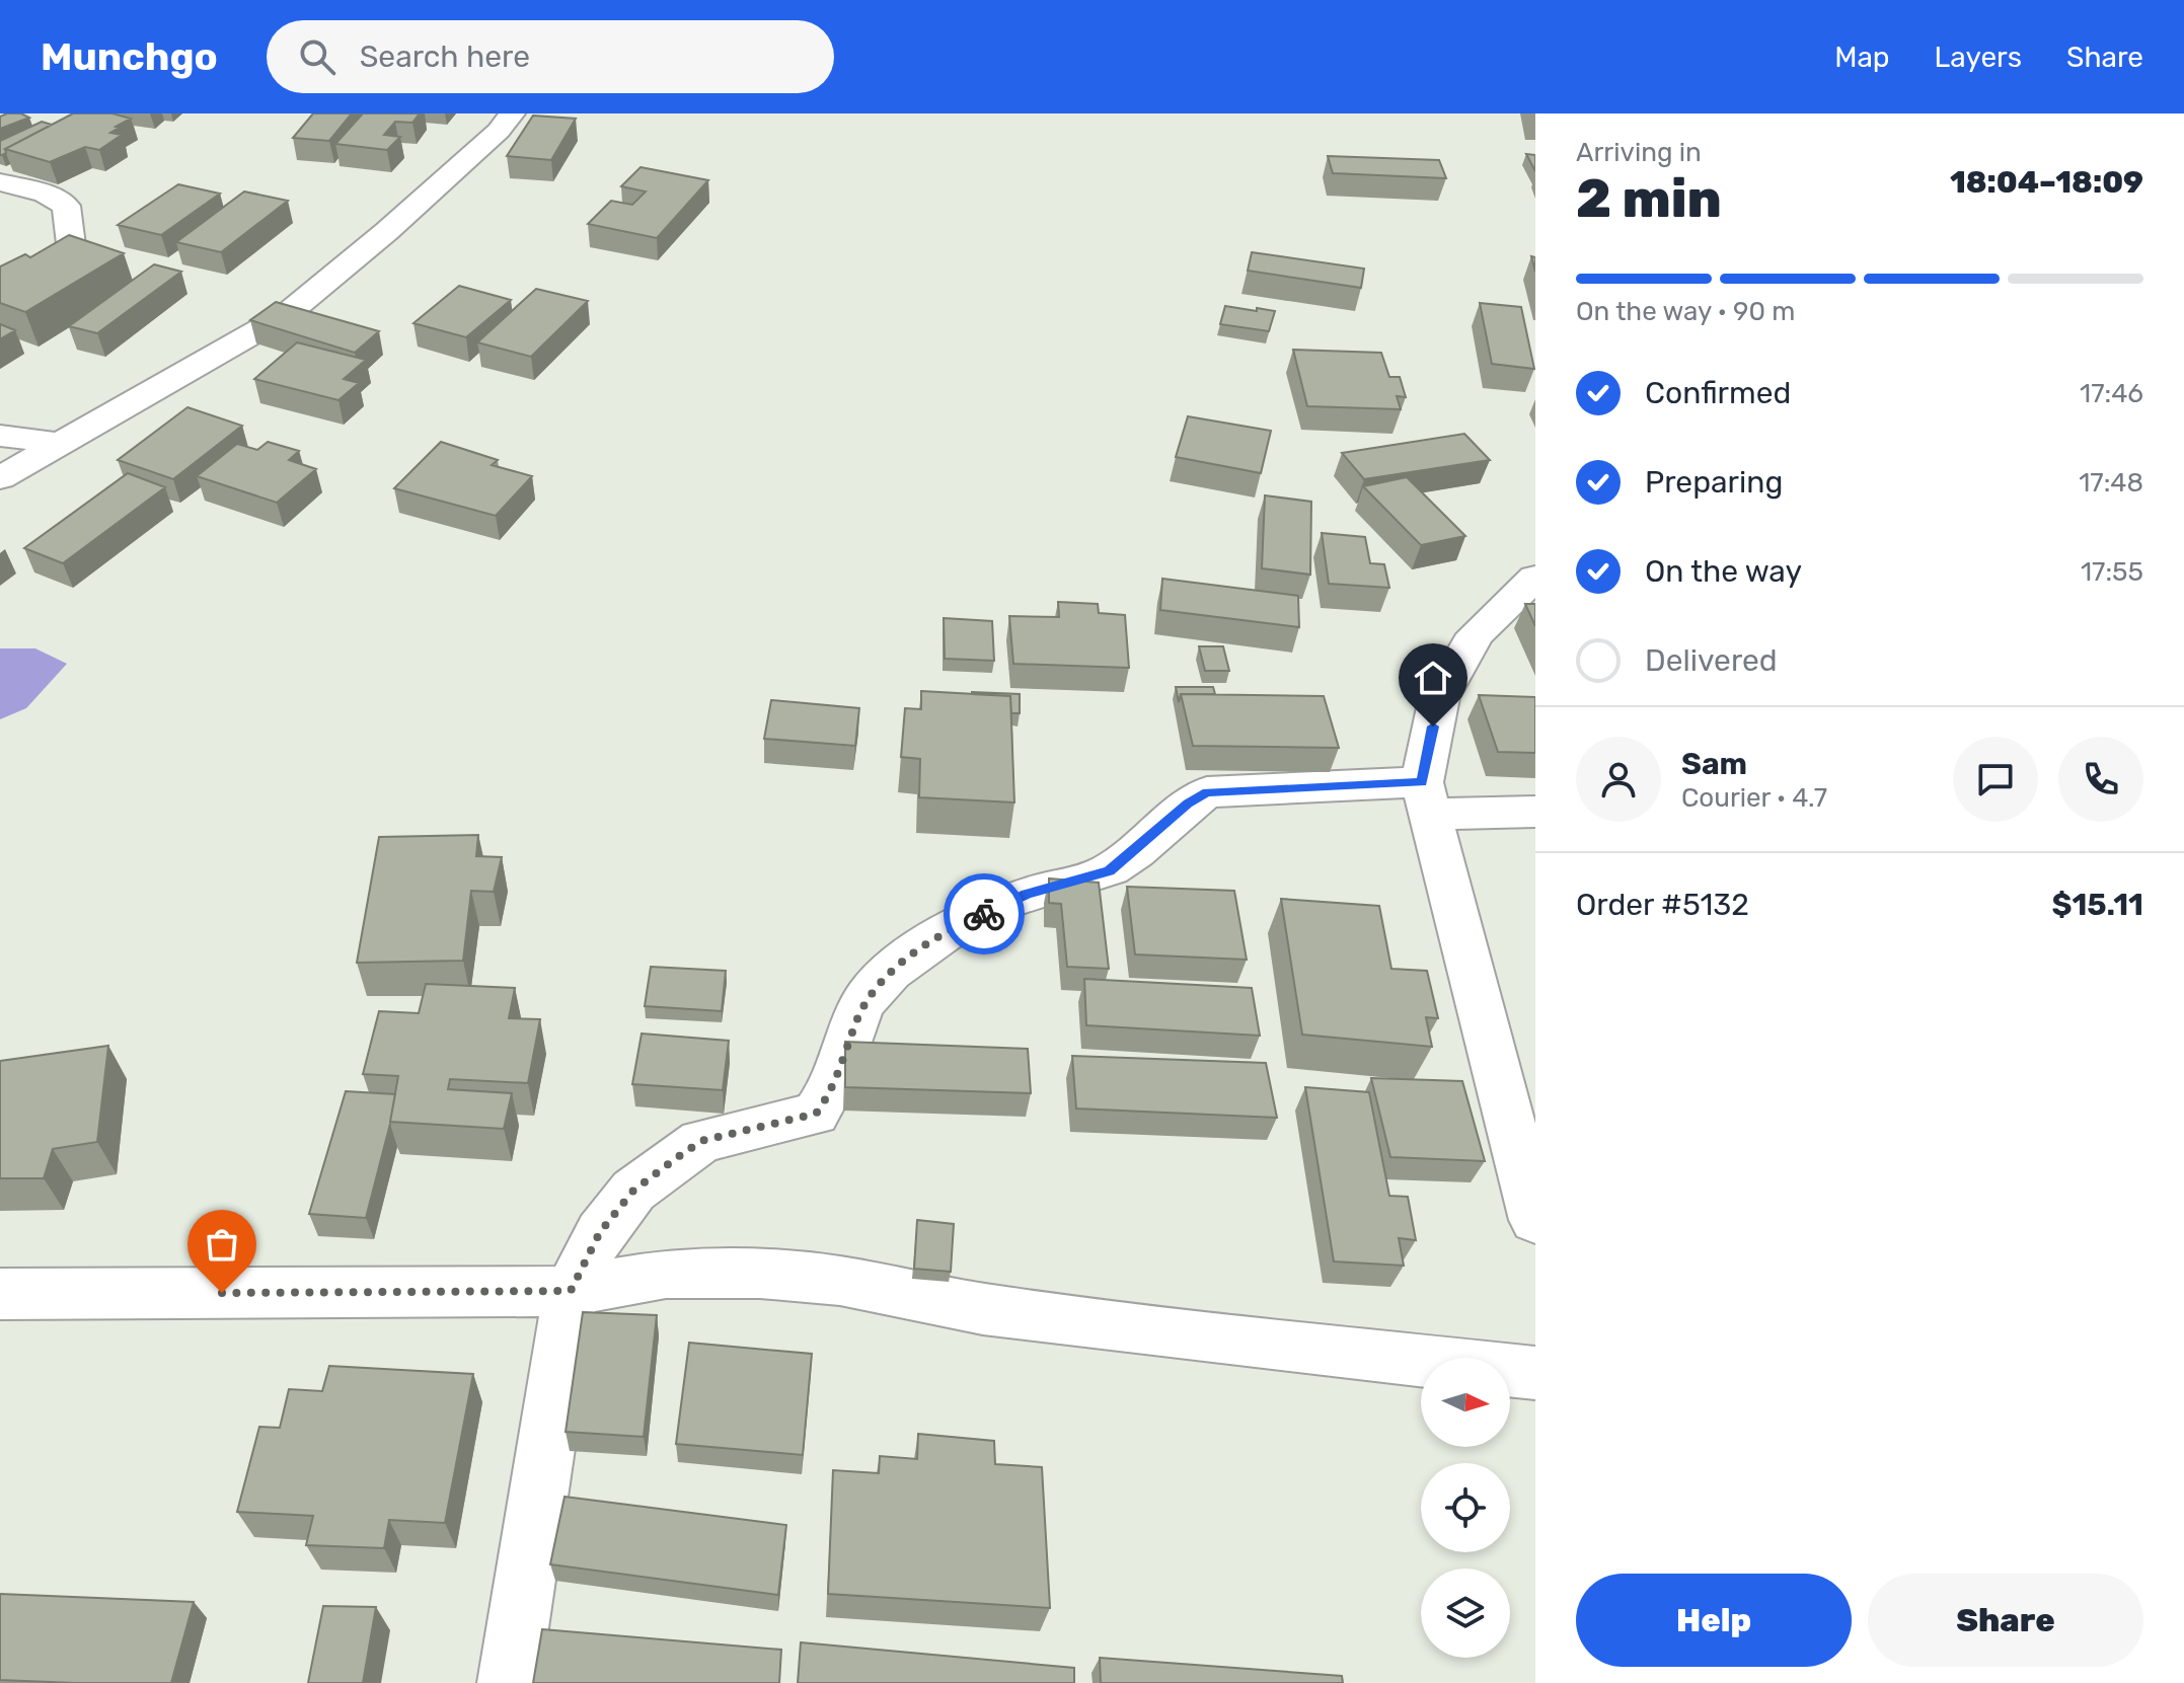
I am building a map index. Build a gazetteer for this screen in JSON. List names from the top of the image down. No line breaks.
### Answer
{"north":"right","page":{"header":"Munchgo","search":"Search here","nav":["Map","Layers","Share"],"heading":["2 min","Arriving in","18:04–18:09"],"panel":["Sam","Courier · 4.7","Order #5132","$15.11"],"bar":"On the way · 90 m","list":[["Confirmed","17:46"],["Preparing","17:48"],["On the way","17:55"],"Delivered"],"buttons":["Help","Share"]}}
